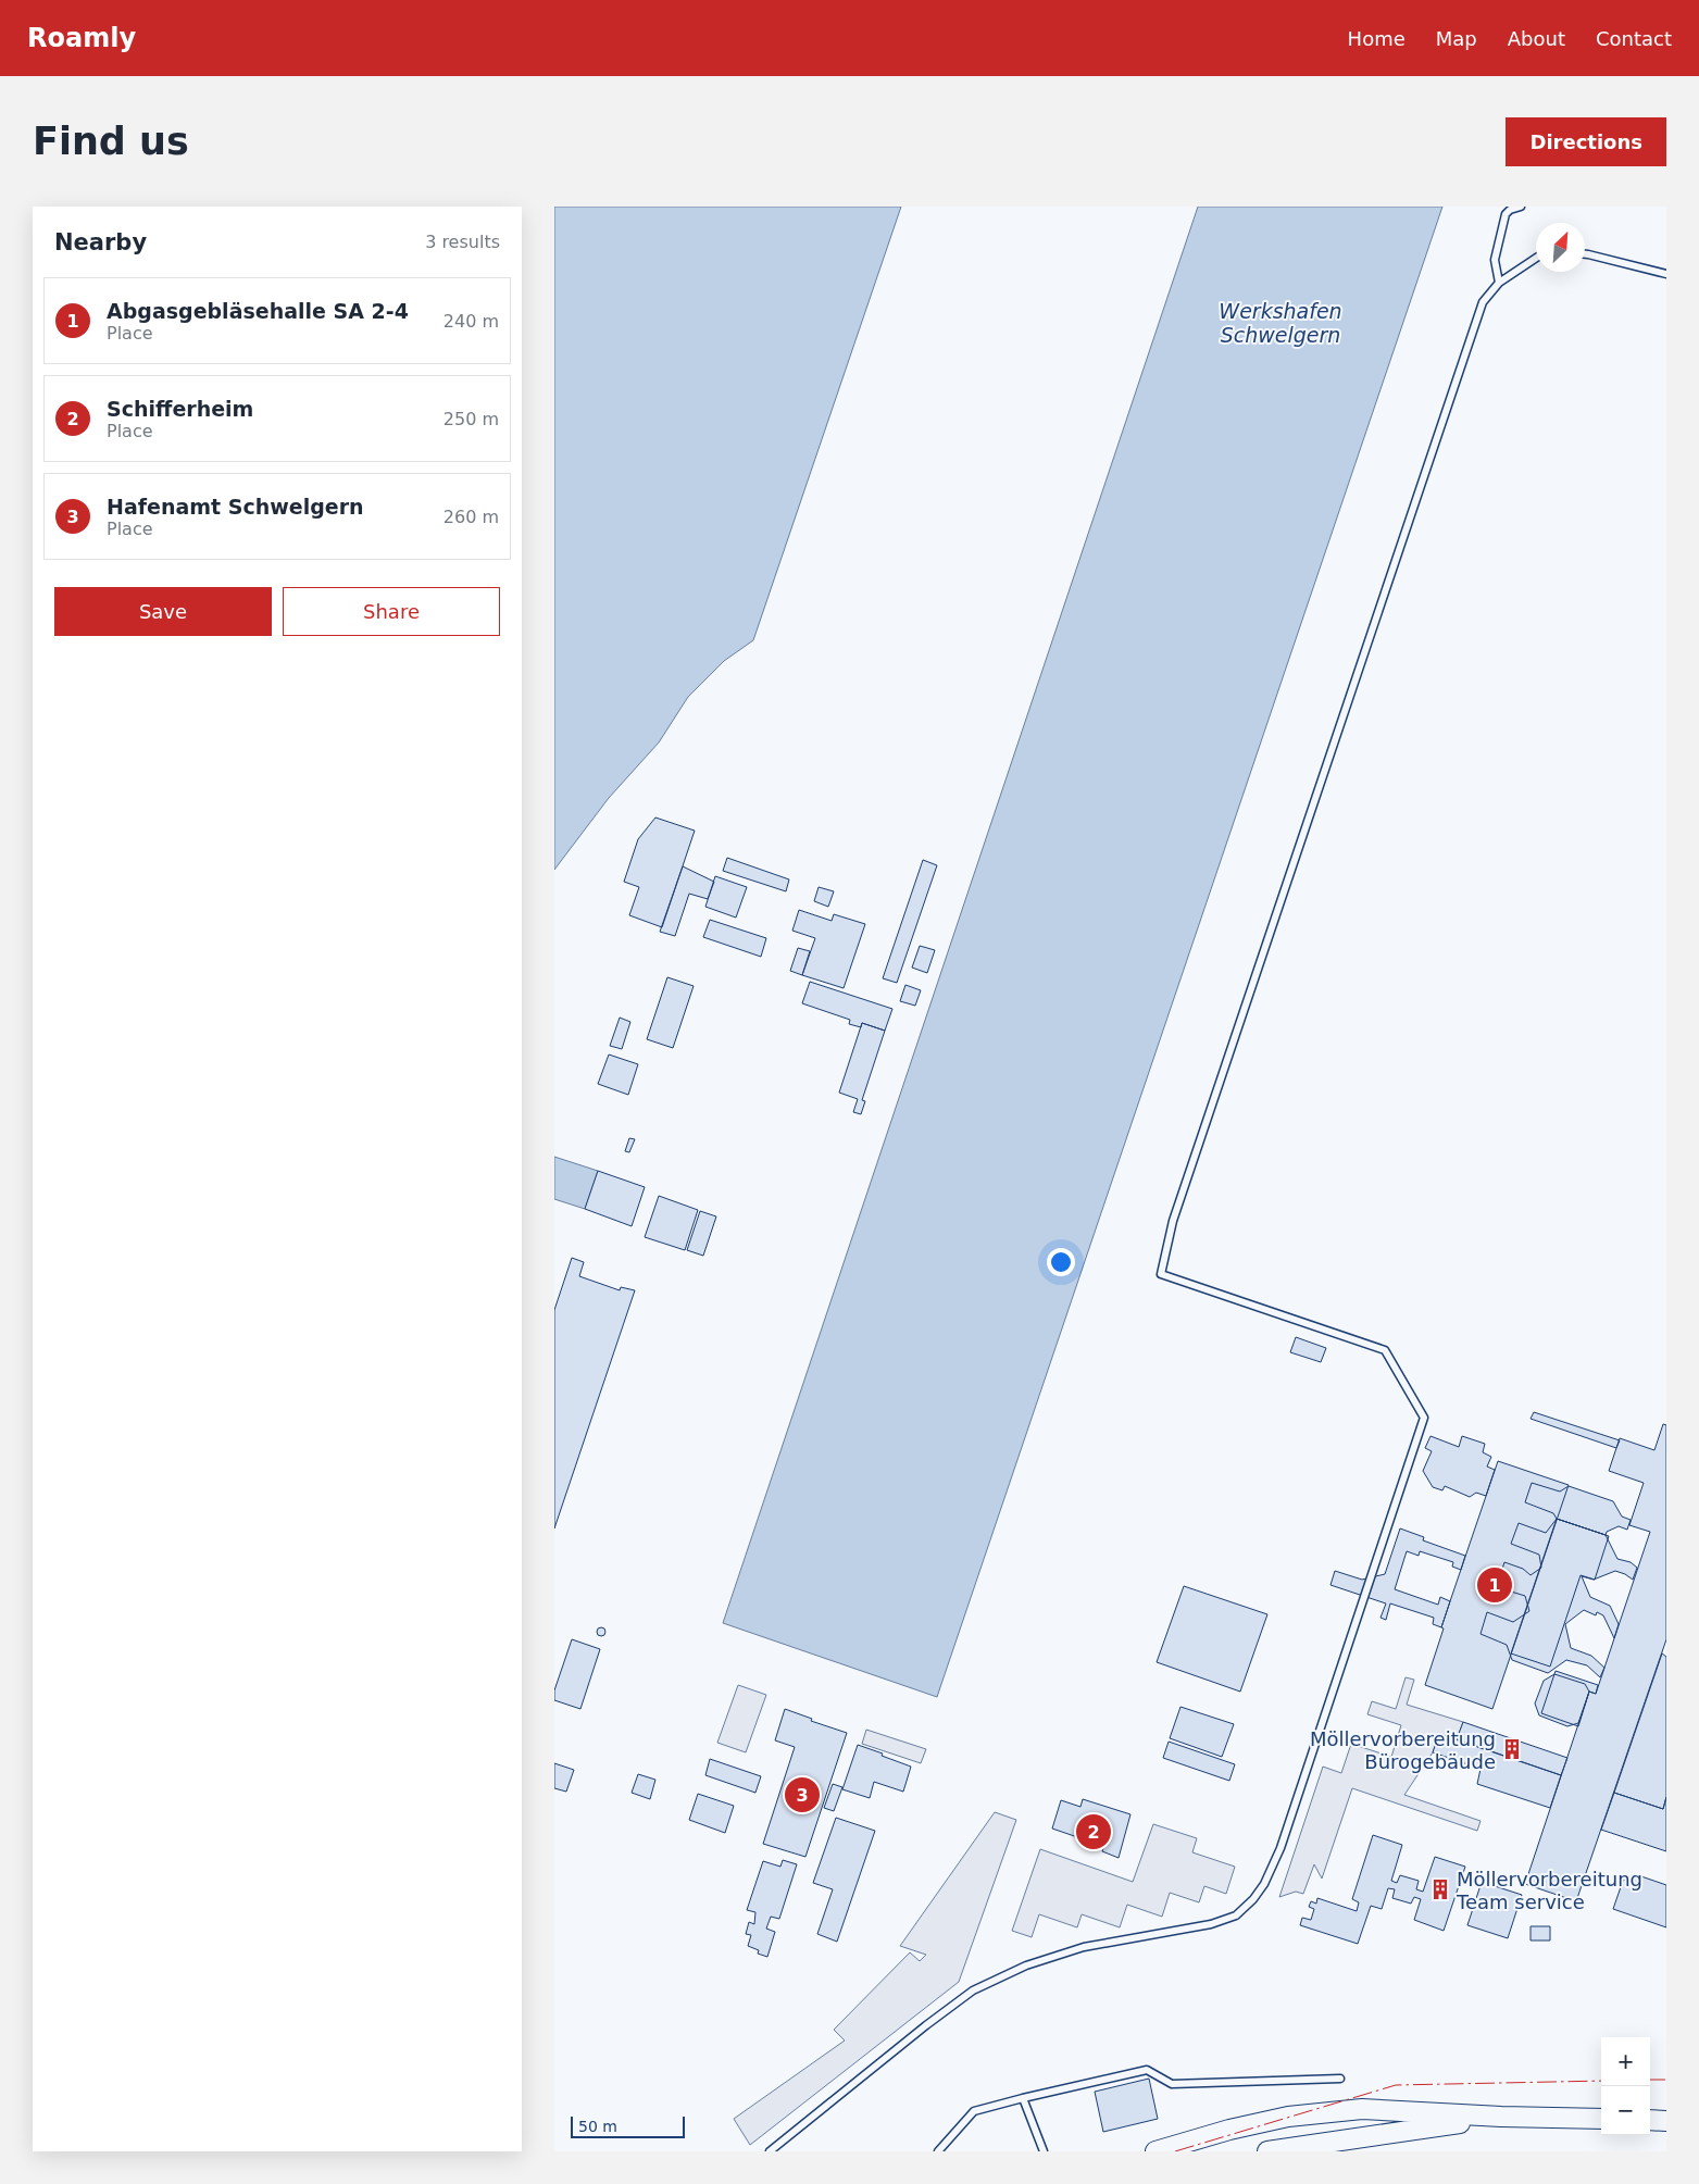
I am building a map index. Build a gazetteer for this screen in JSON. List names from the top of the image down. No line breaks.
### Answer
{"water":["Werkshafen Schwelgern"],"places":{"building":["Möllervorbereitung Bürogebäude","Möllervorbereitung Team service"]},"scale_bar":"50 m","north":"top right","page":{"header":"Roamly","nav":["Home","Map","About","Contact"],"buttons":["Directions",["Save","Share"]],"title":"Find us","heading":["Nearby","3 results"],"list":[{"mark":"1","name":"Abgasgebläsehalle SA 2-4","note":"Place","value":"240 m"},{"mark":"2","name":"Schifferheim","note":"Place","value":"250 m"},{"mark":"3","name":"Hafenamt Schwelgern","note":"Place","value":"260 m"}],"pins":["1","3","2"],"map_buttons":["+","−"],"scale":"50 m"}}
